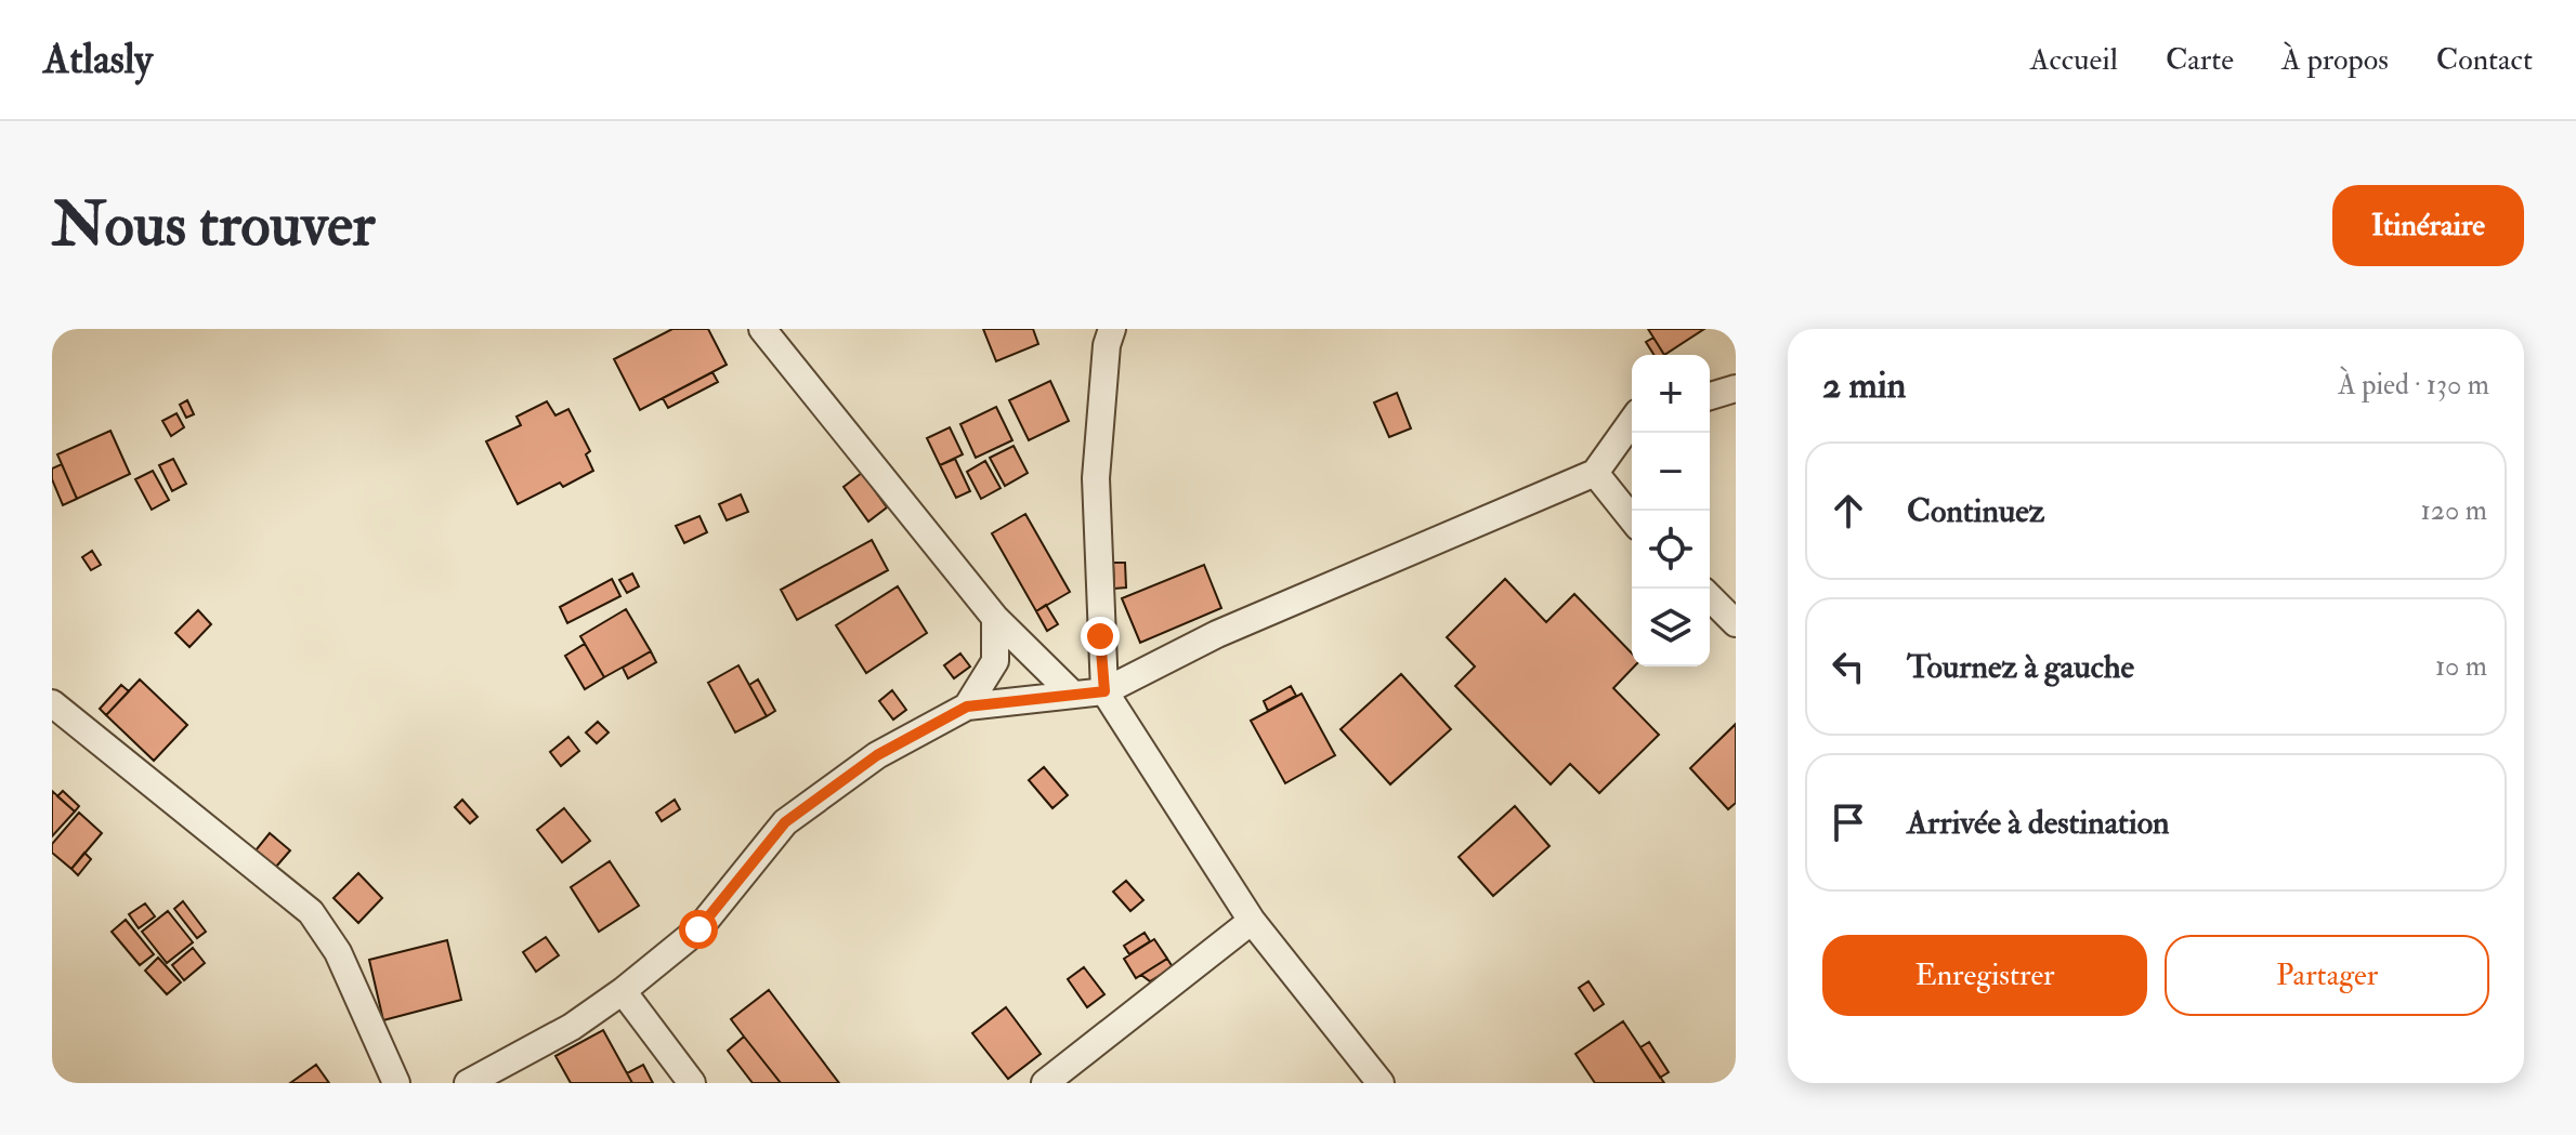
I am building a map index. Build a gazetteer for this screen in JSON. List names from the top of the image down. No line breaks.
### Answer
{"page":{"header":"Atlasly","nav":["Accueil","Carte","À propos","Contact"],"buttons":["Itinéraire",["Enregistrer","Partager"]],"title":"Nous trouver","heading":["2 min","À pied · 130 m"],"map_buttons":["+","−"],"list":[["Continuez","120 m"],["Tournez à gauche","10 m"],"Arrivée à destination"]}}
